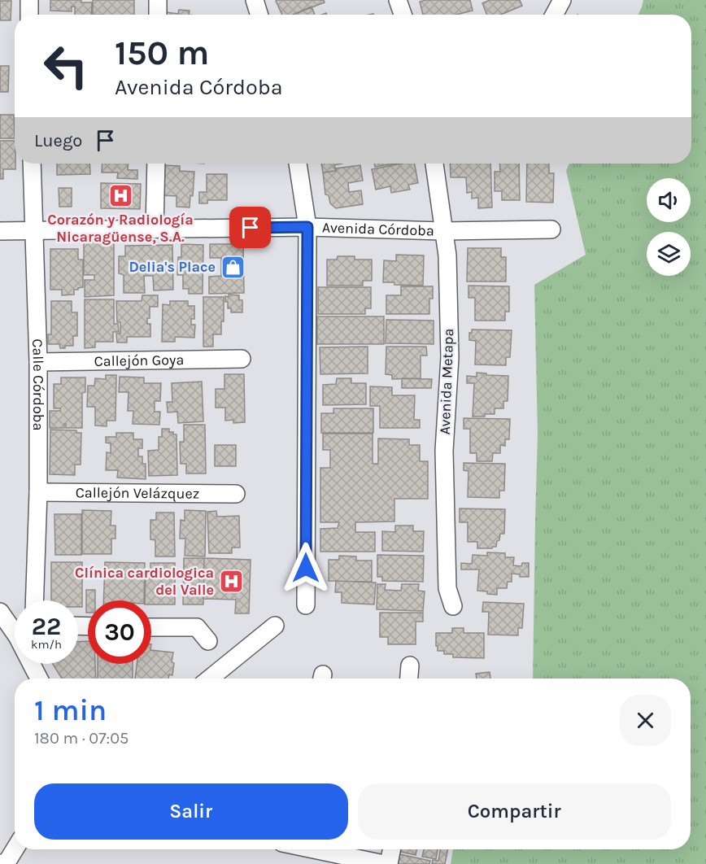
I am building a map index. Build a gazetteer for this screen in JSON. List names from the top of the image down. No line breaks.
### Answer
{"streets":{"street":["Avenida Córdoba","Callejón Goya","Avenida Metapa","Calle Córdoba","Callejón Velázquez"]},"crossings":[["Avenida Córdoba","Avenida Metapa"],["Avenida Córdoba","Calle Córdoba"],["Callejón Goya","Calle Córdoba"],["Calle Córdoba","Callejón Velázquez"]],"places":{"hospital":["Corazón y Radiología Nicaragüense, S.A.","Clínica cardiologica del Valle"],"shop":["Delia's Place"]},"page":{"turn":["150 m","Avenida Córdoba"],"then":"Luego","speed":"22 km/h","limit":"30","heading":["1 min","180 m · 07:05"],"buttons":["Salir","Compartir"]}}
